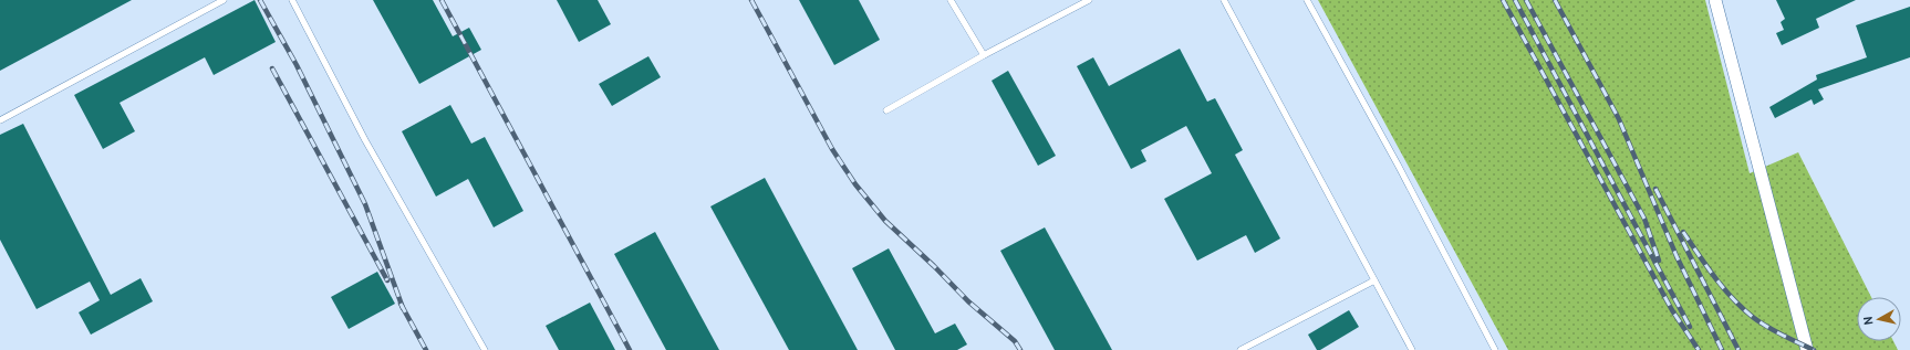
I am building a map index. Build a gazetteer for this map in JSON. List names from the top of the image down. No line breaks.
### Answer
{"north":"left"}
